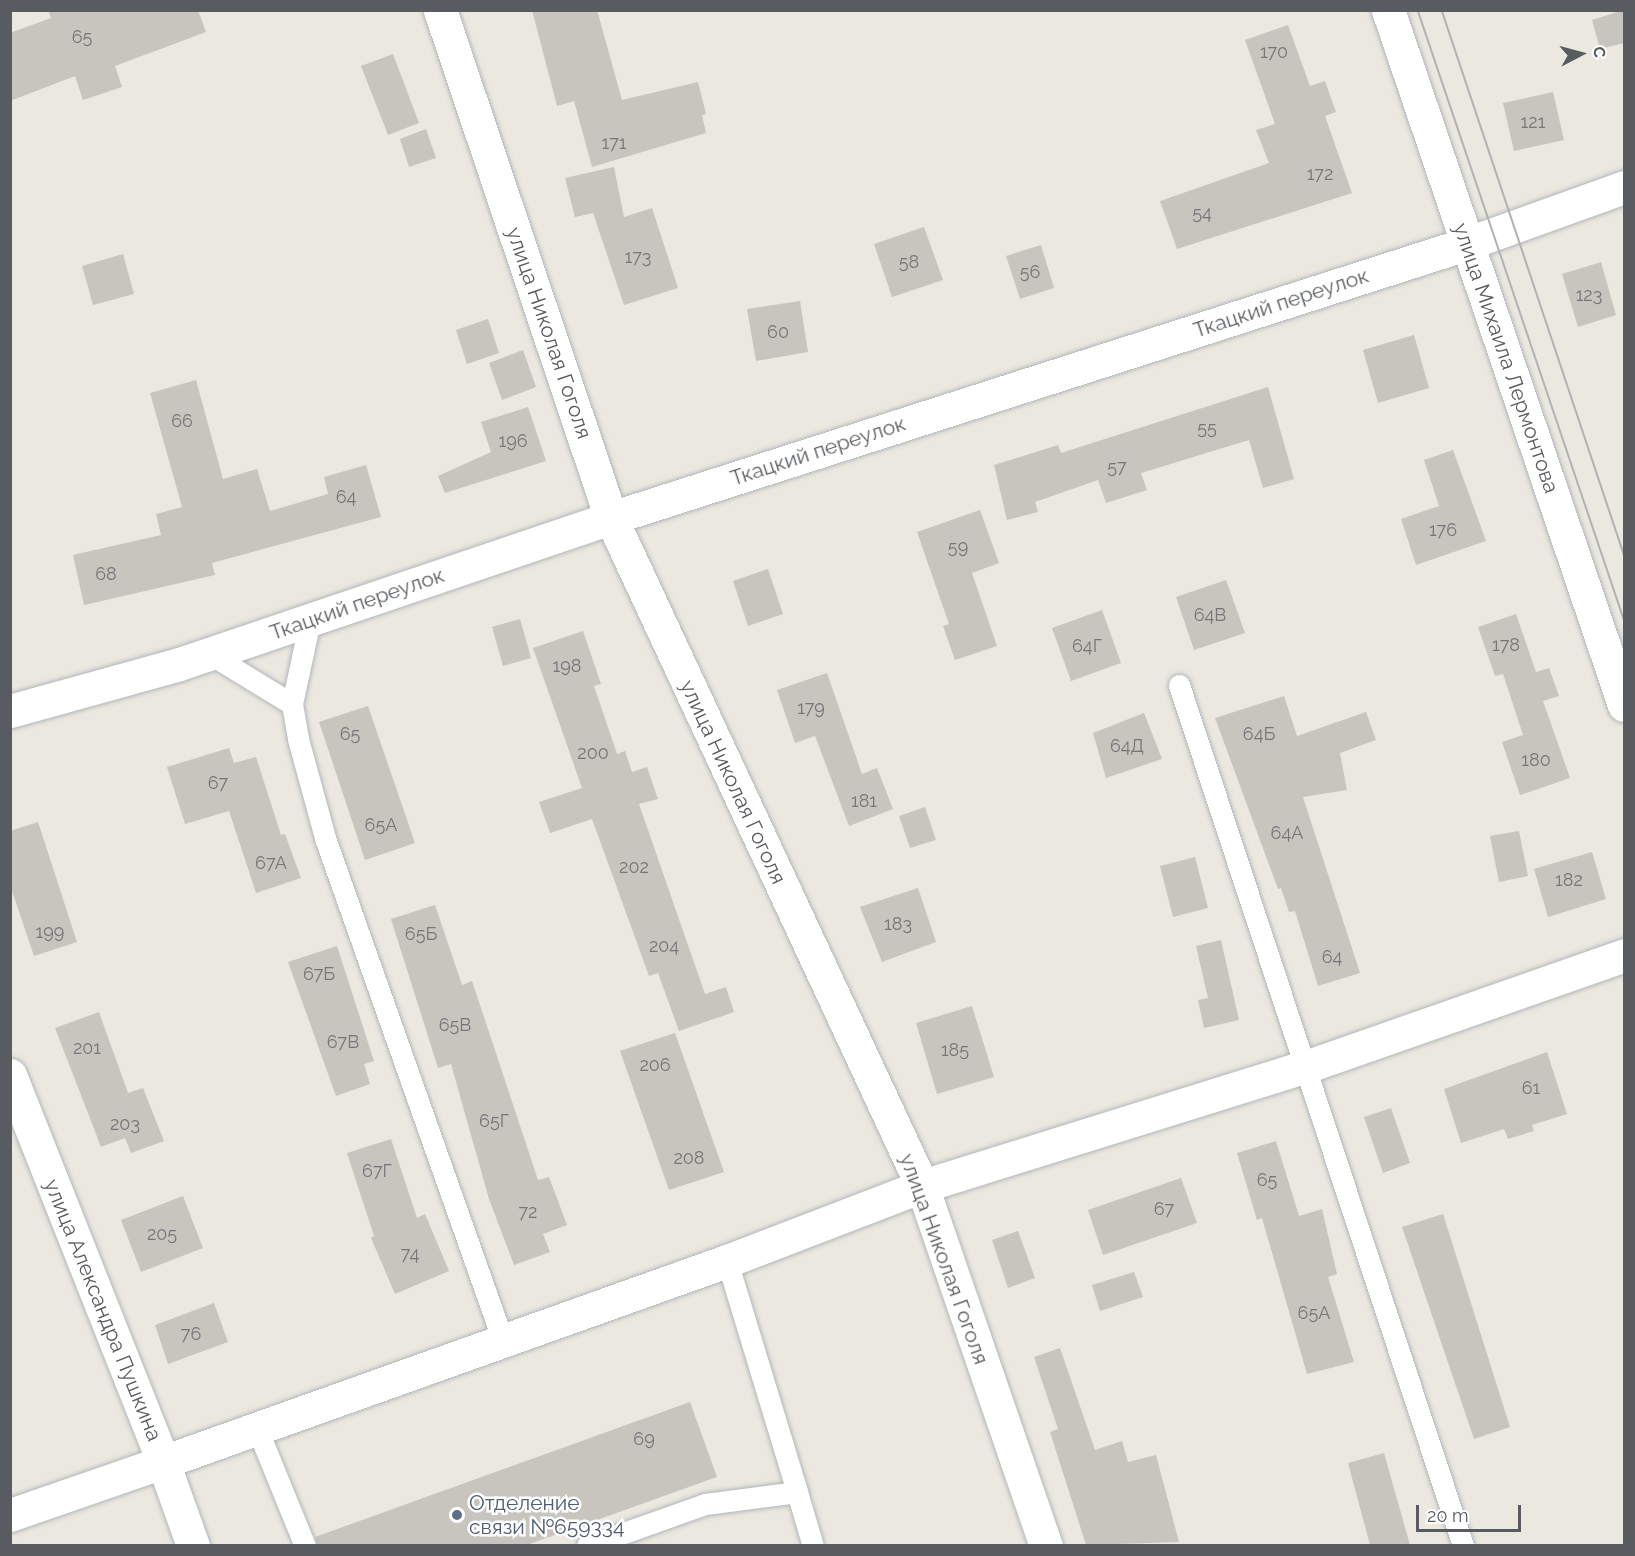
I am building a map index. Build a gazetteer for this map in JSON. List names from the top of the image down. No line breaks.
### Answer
{"streets":{"street":["Ткацкий переулок","улица Николая Гоголя","улица Михаила Лермонтова","улица Александра Пушкина"]},"crossings":[["Ткацкий переулок","улица Николая Гоголя"],["Ткацкий переулок","улица Михаила Лермонтова"]],"places":["Отделение связи №659334"],"house_numbers":["65","170","121","171","172","54","173","58","56","123","60","66","55","196","57","64","176","59","68","64В","178","64Г","198","179","65","64Б","64Д","200","180","67","181","65А","64А","67А","202","182","183","199","65Б","204","64","67Б","65В","67В","201","185","206","61","65Г","203","208","67Г","65","67","72","205","74","65А","76","69"],"scale_bar":"20 m","north":"right"}
